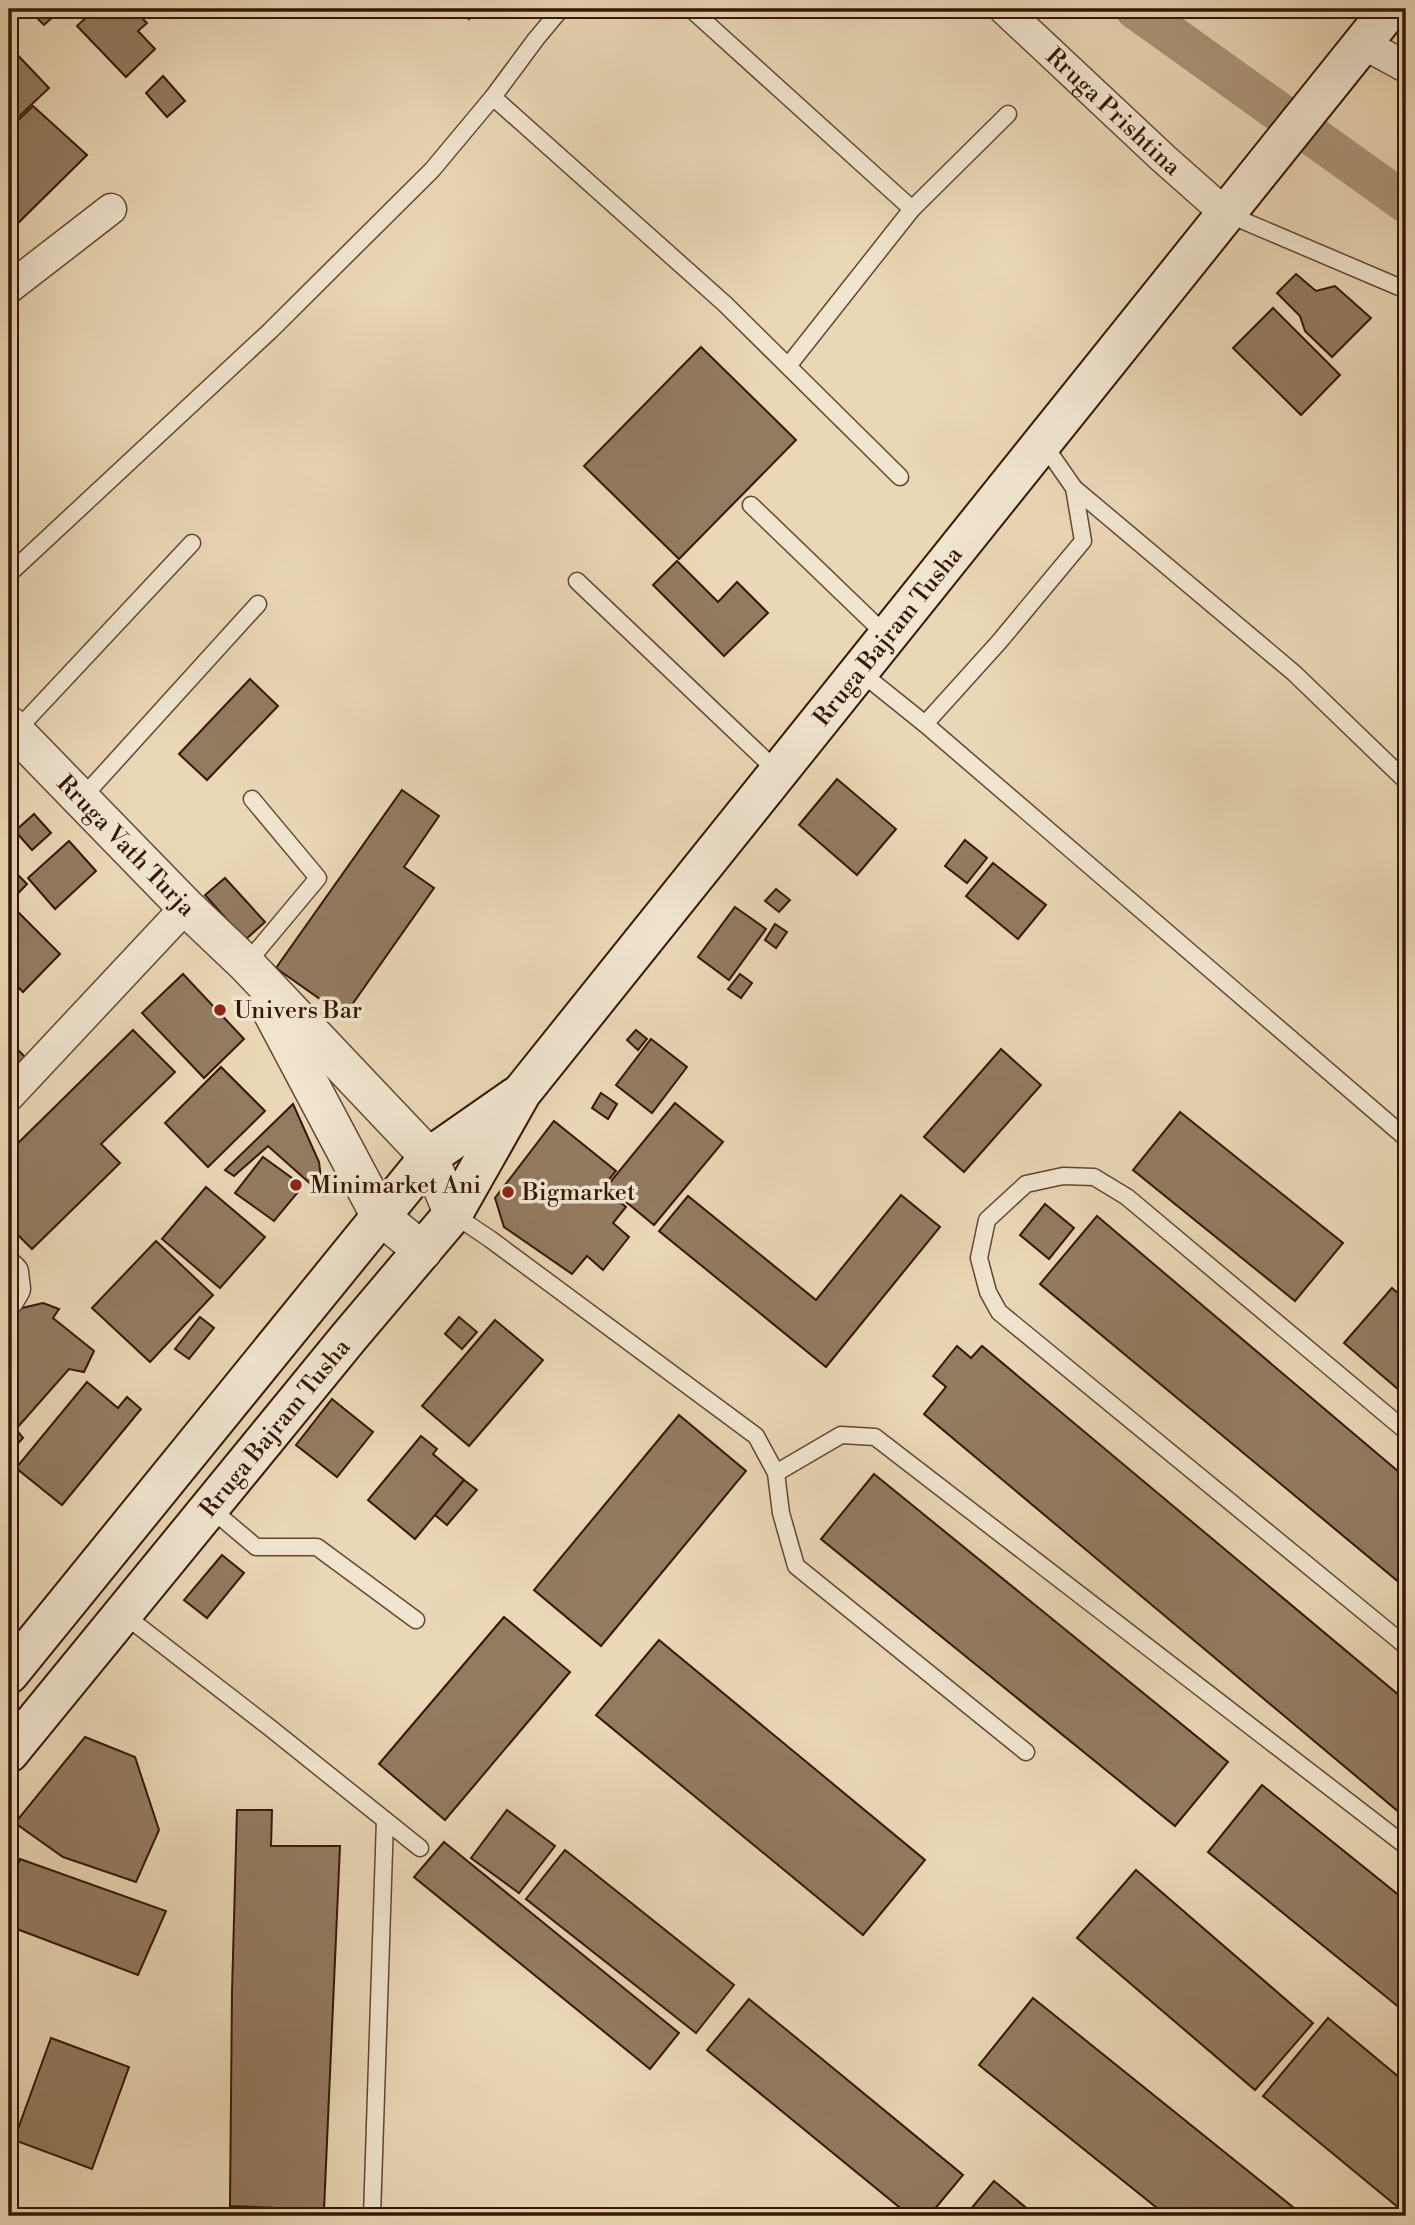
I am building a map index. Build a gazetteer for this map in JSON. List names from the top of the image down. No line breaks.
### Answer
{"streets":{"main road":["Rruga Bajram Tusha"],"street":["Rruga Prishtina","Rruga Vath Turja"]},"crossings":[["Rruga Prishtina","Rruga Bajram Tusha"],["Rruga Bajram Tusha","Rruga Vath Turja"]],"places":["Univers Bar","Minimarket Ani","Bigmarket"]}
